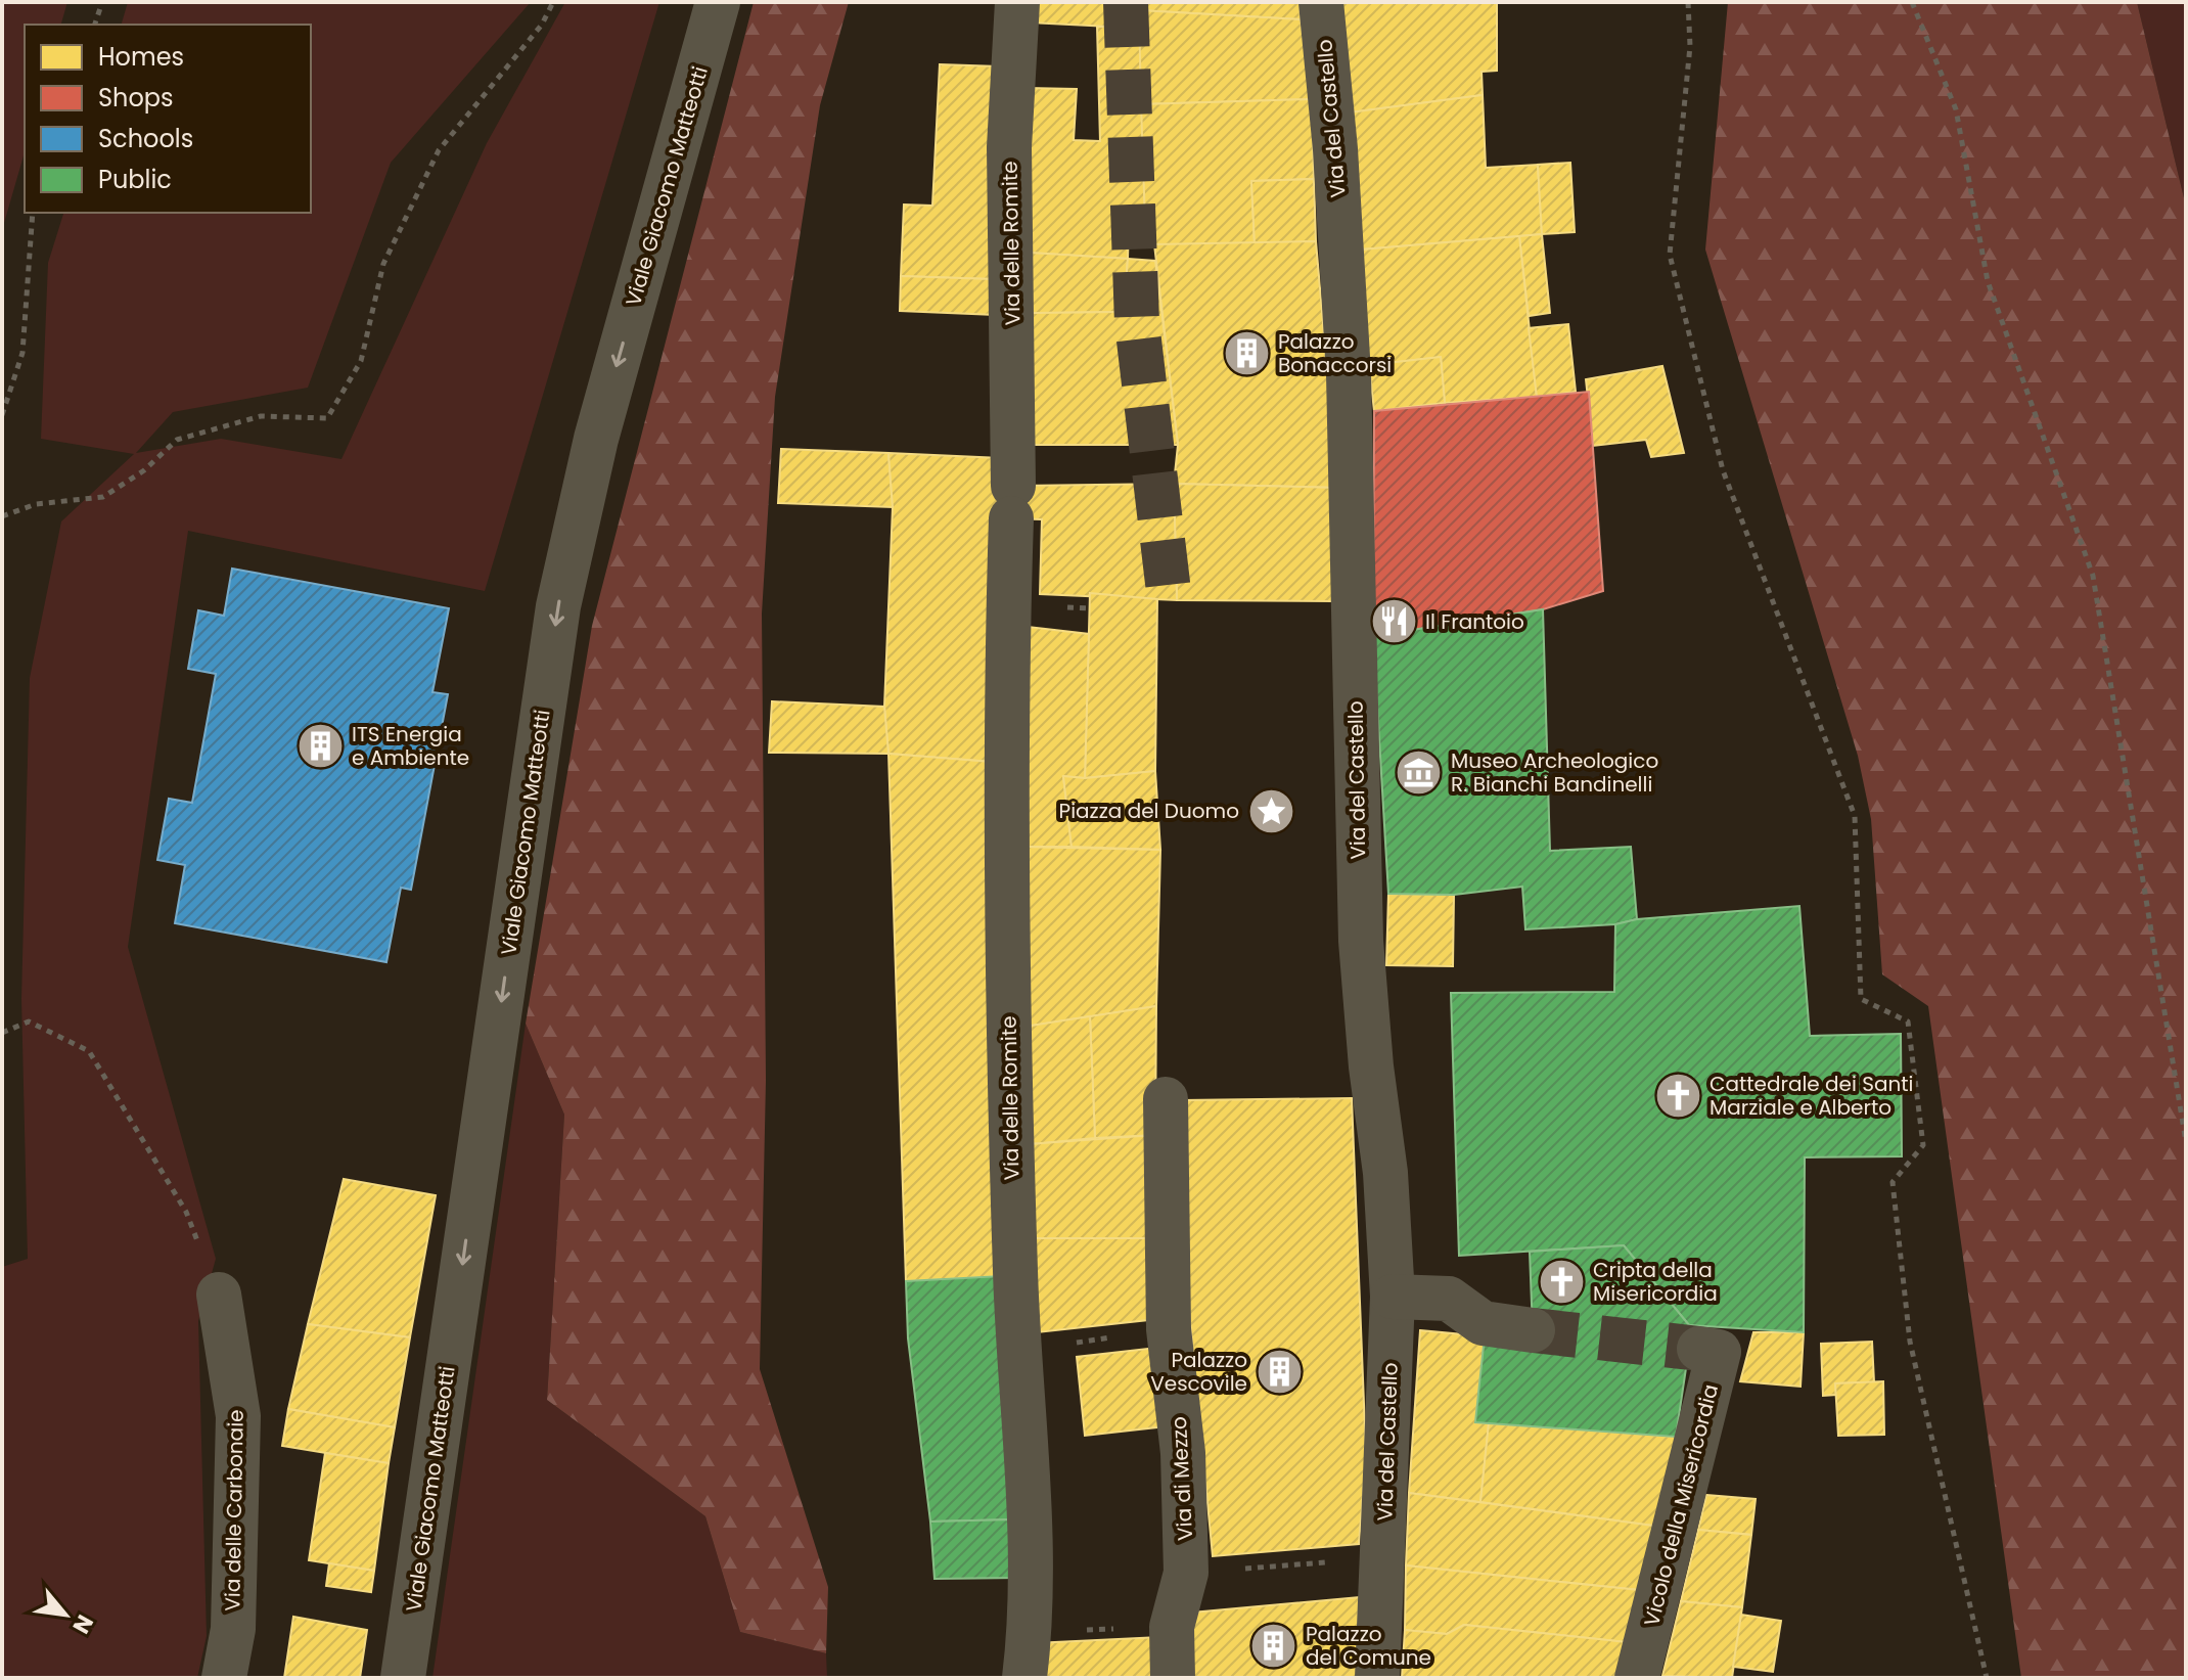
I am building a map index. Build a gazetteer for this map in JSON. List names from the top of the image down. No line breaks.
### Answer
{"streets":{"street":["Via del Castello","Viale Giacomo Matteotti","Via delle Romite","Via di Mezzo","Vicolo della Misericordia","Via delle Carbonaie"]},"one_way":["Viale Giacomo Matteotti"],"places":{"building":["Palazzo Bonaccorsi","ITS Energia e Ambiente","Palazzo Vescovile","Palazzo del Comune"],"restaurant":["Il Frantoio"],"museum":["Museo Archeologico R. Bianchi Bandinelli"],"place":["Piazza del Duomo"],"church":["Cattedrale dei Santi Marziale e Alberto","Cripta della Misericordia"]},"legend":["Homes","Shops","Schools","Public"],"north":"bottom right"}
